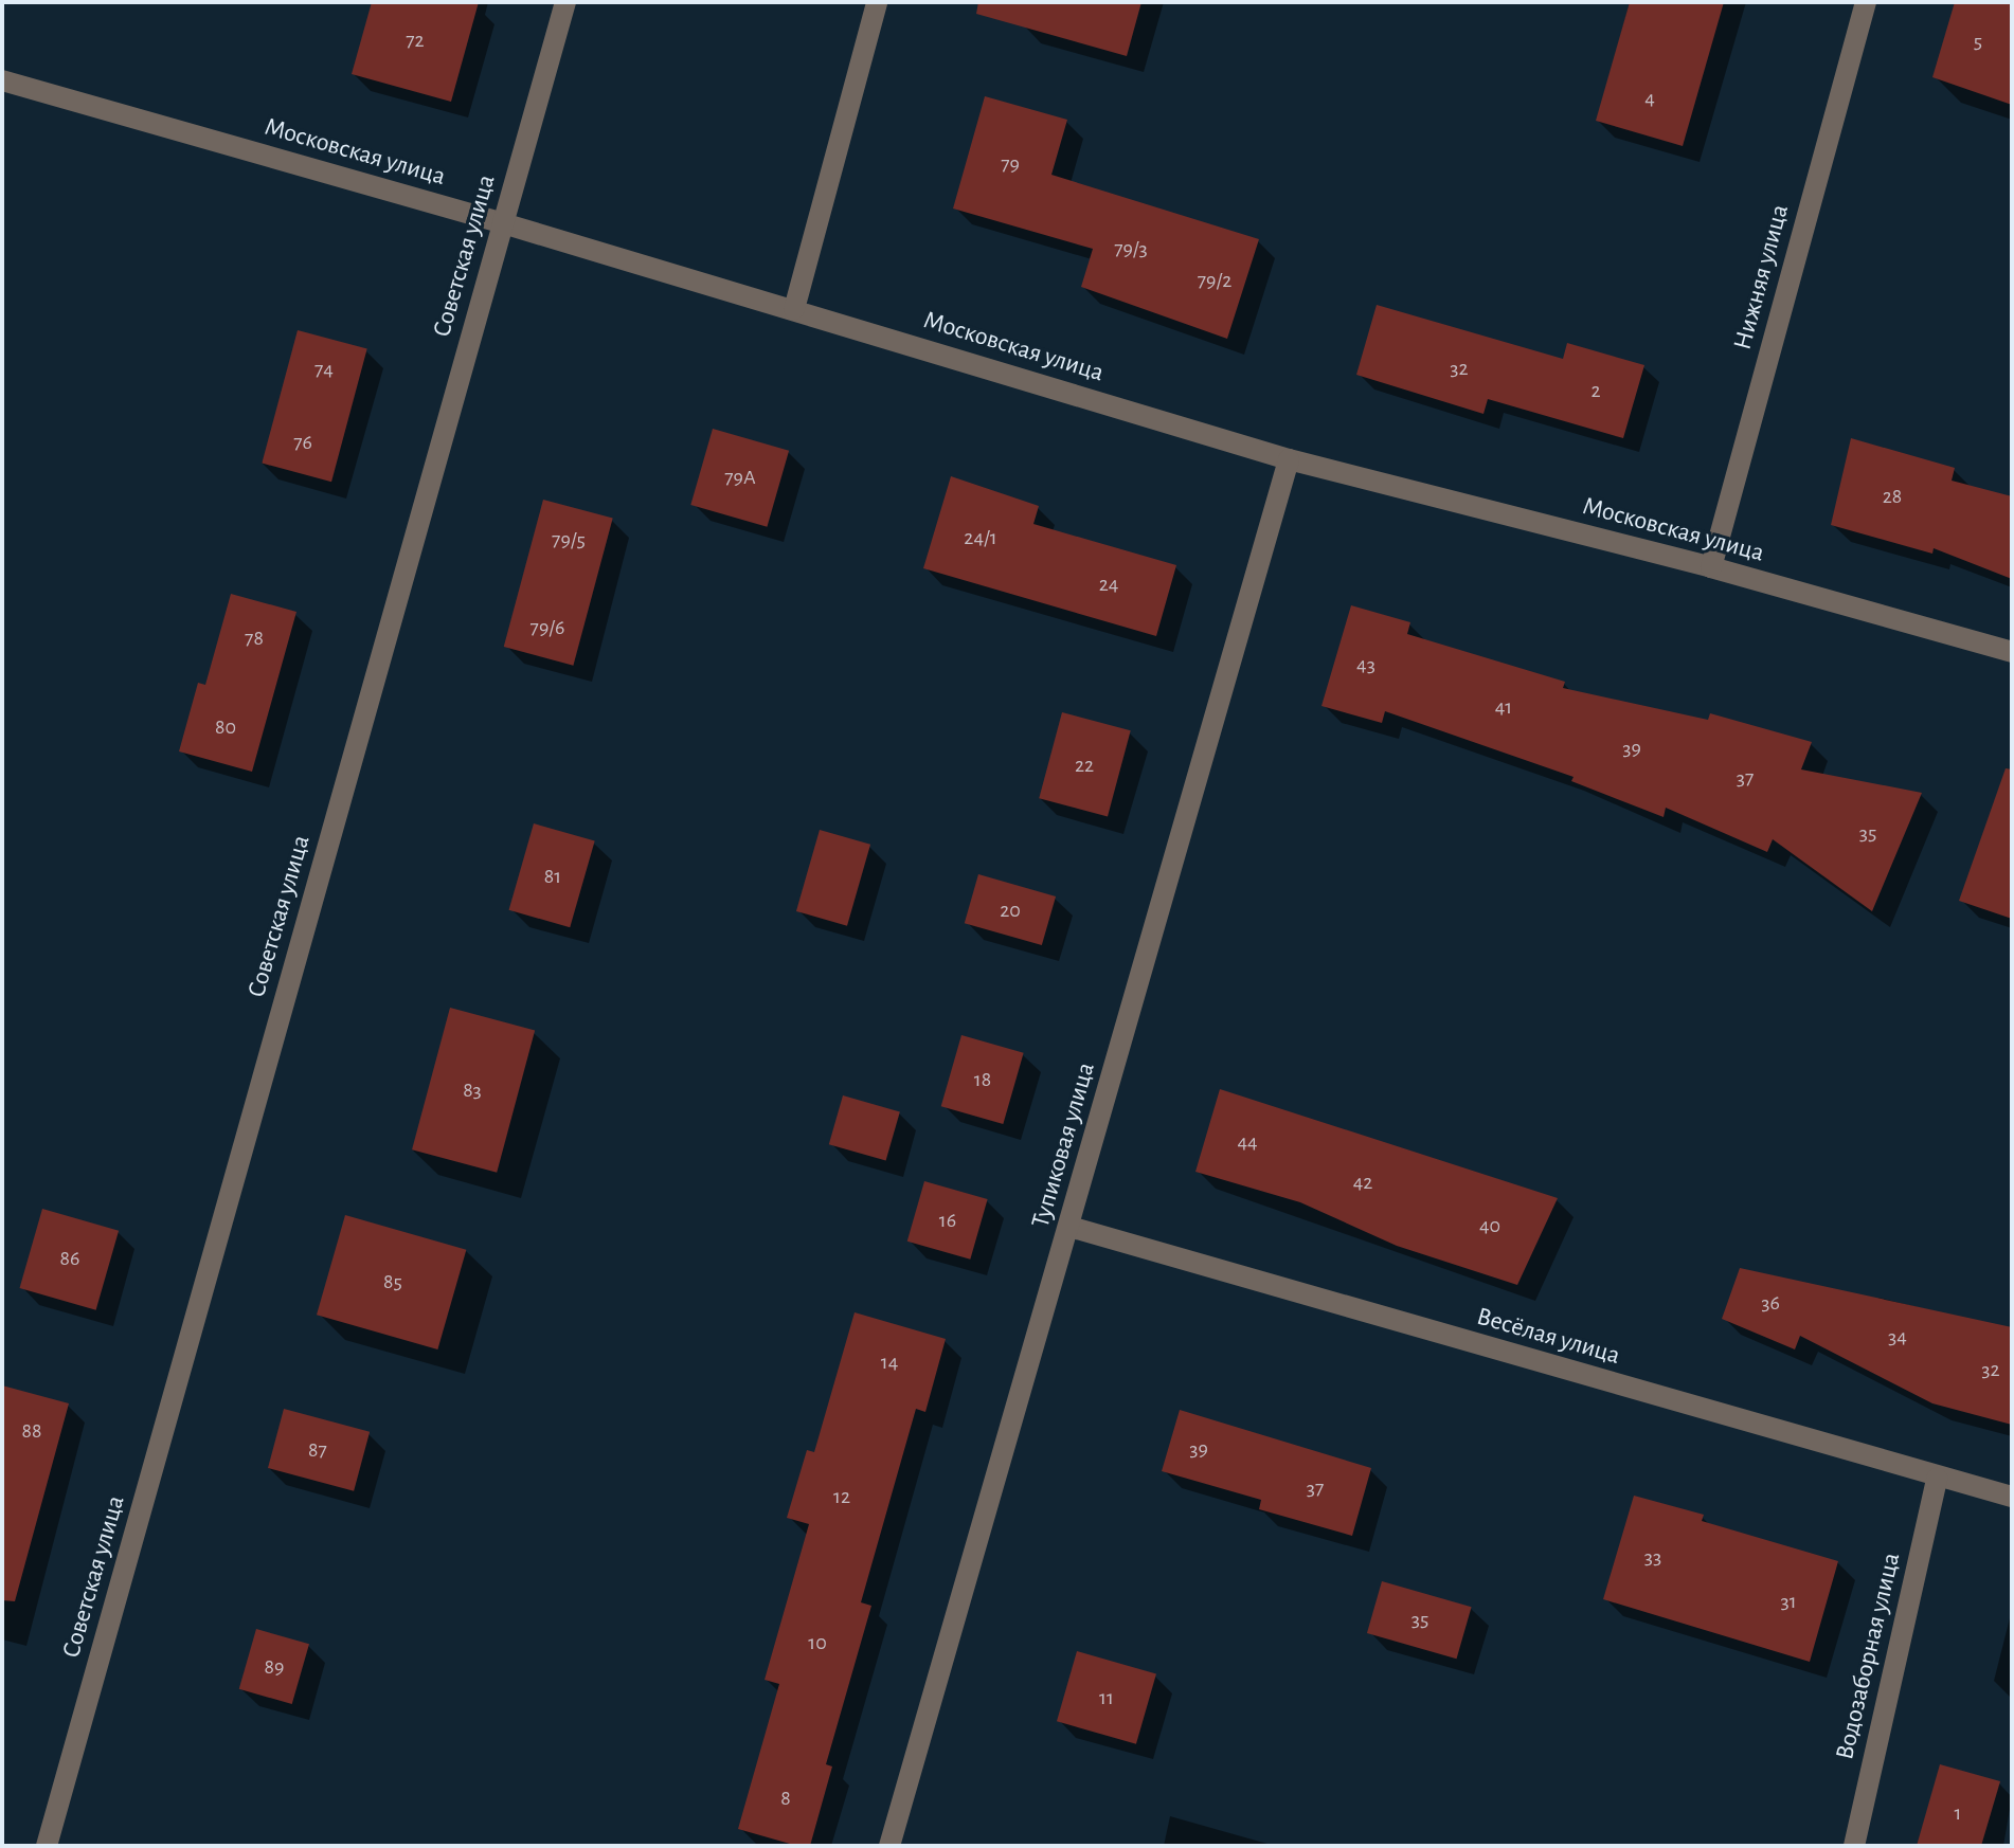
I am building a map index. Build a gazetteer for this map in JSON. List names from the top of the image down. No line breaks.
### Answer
{"streets":{"street":["Московская улица","Советская улица","Нижняя улица","Тупиковая улица","Весёлая улица","Водозаборная улица"]},"crossings":[["Московская улица","Советская улица"],["Московская улица","Нижняя улица"],["Московская улица","Тупиковая улица"],["Тупиковая улица","Весёлая улица"],["Весёлая улица","Водозаборная улица"]],"house_numbers":["72","5","4","79","79/3","79/2","32","74","2","76","79А","28","24/1","79/5","24","79/6","78","43","41","80","39","22","37","35","81","20","18","83","44","42","16","40","86","85","36","34","14","32","88","39","87","37","12","33","31","35","10","89","11","8","1"]}
